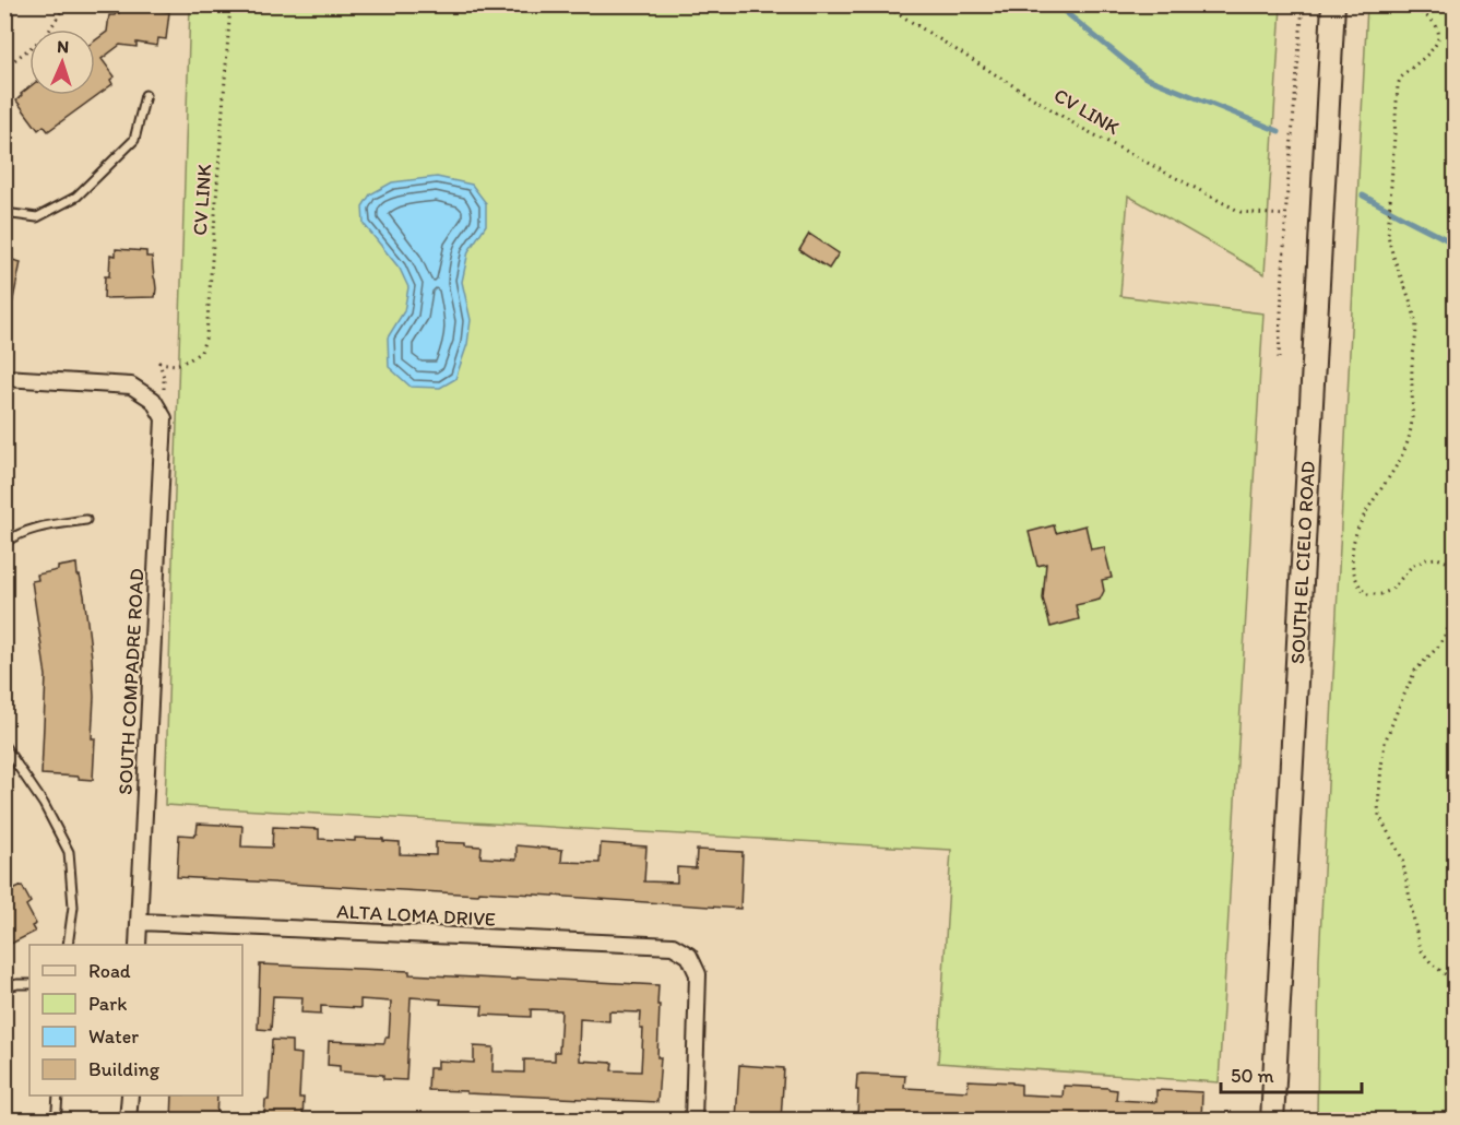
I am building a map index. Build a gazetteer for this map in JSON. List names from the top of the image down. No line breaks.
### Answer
{"streets":{"street":["SOUTH EL CIELO ROAD","SOUTH COMPADRE ROAD","ALTA LOMA DRIVE"],"path":["CV LINK"]},"crossings":[["SOUTH COMPADRE ROAD","ALTA LOMA DRIVE"]],"legend":["Road","Park","Water","Building"],"scale_bar":"50 m","north":"top"}
